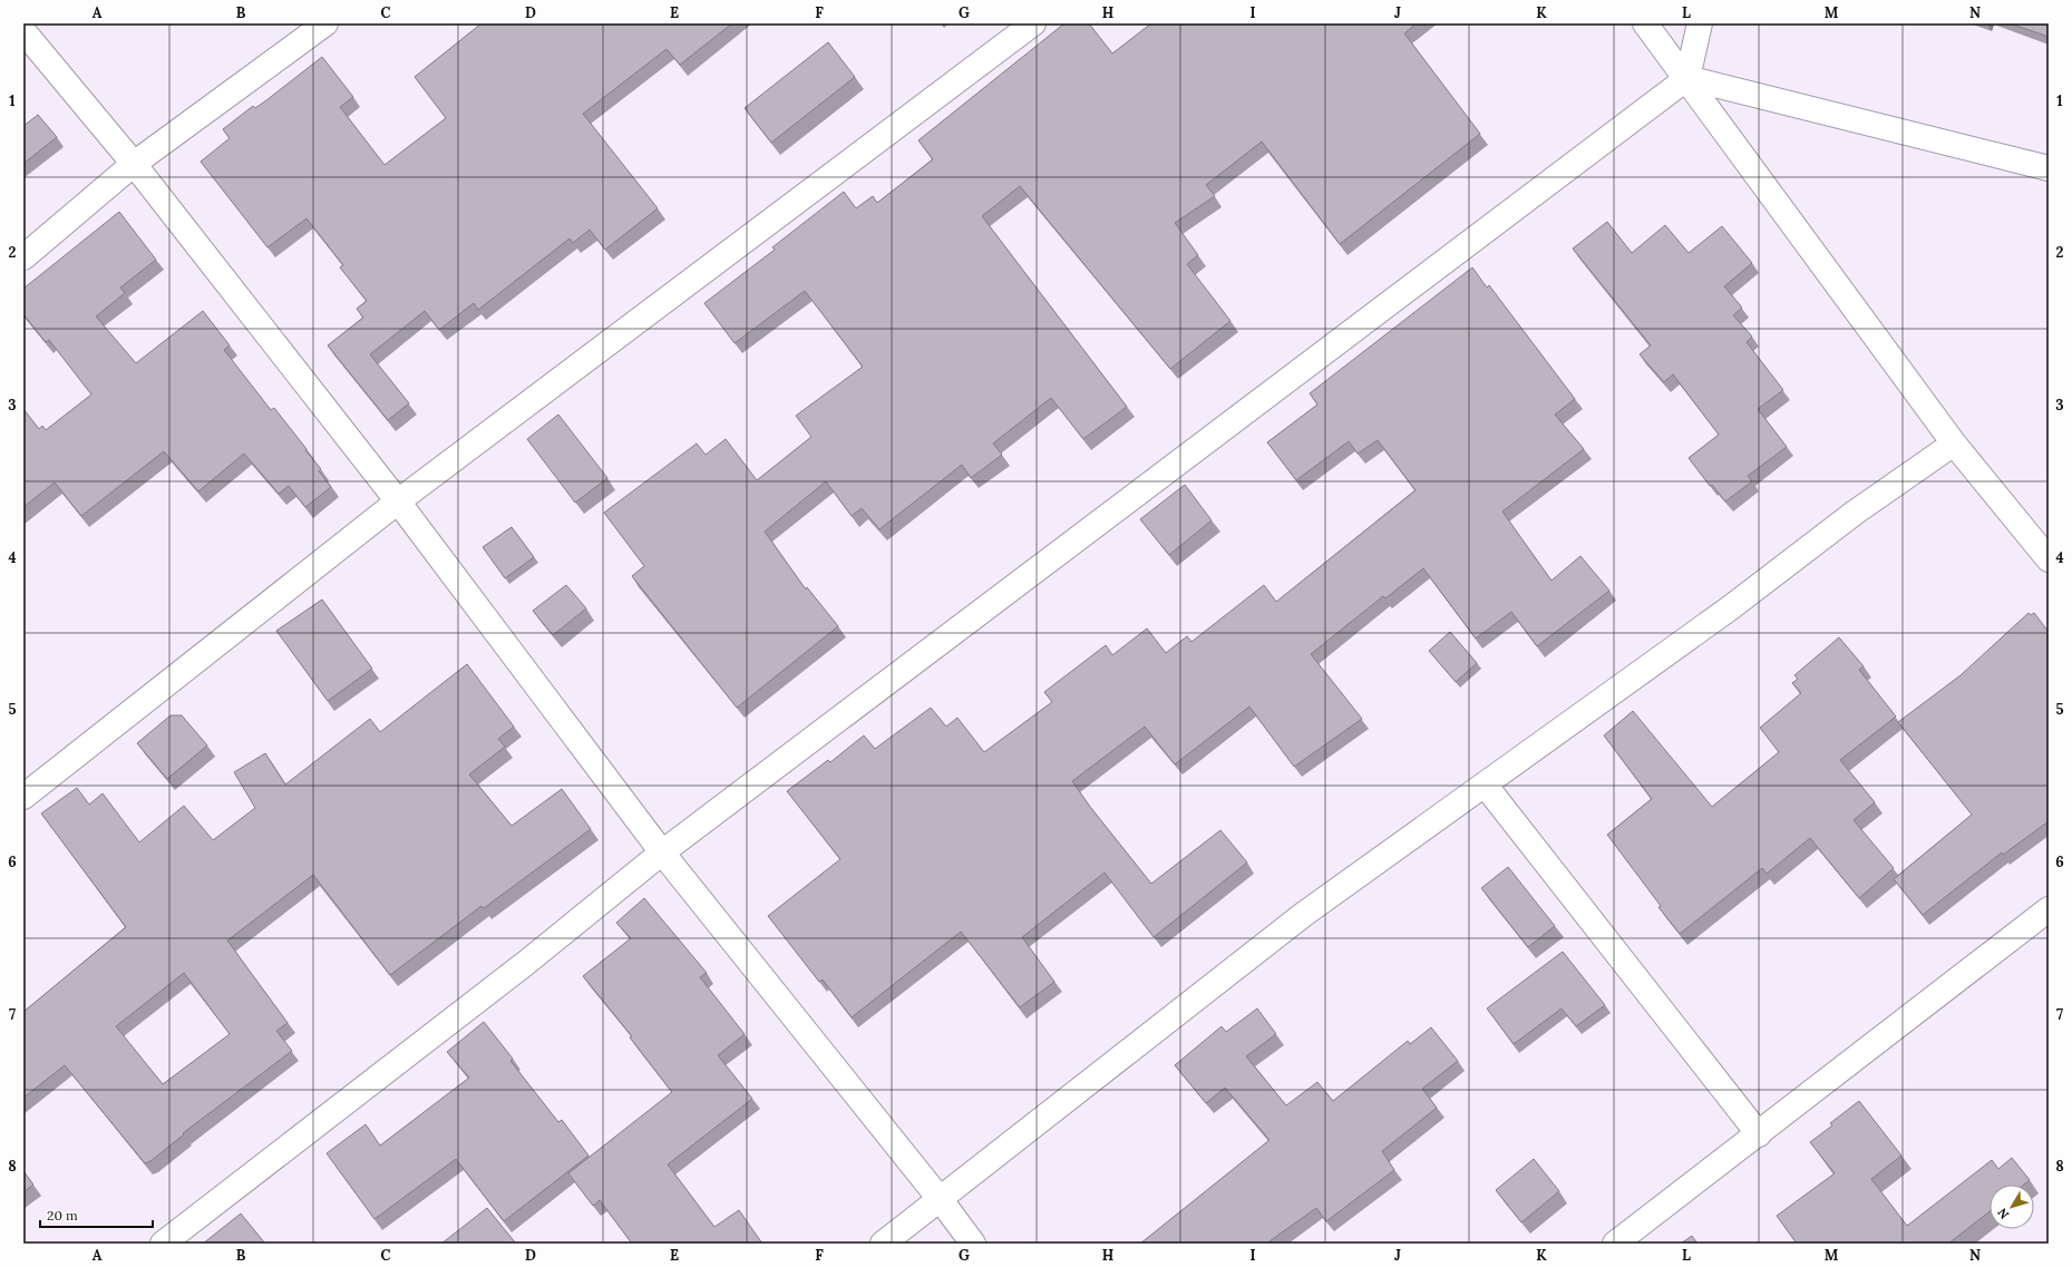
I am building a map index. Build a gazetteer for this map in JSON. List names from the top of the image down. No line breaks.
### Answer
{"scale_bar":"20 m","north":"bottom left","grid":{"columns":["A","B","C","D","E","F","G","H","I","J","K","L","M","N"],"rows":["1","2","3","4","5","6","7","8"]}}
